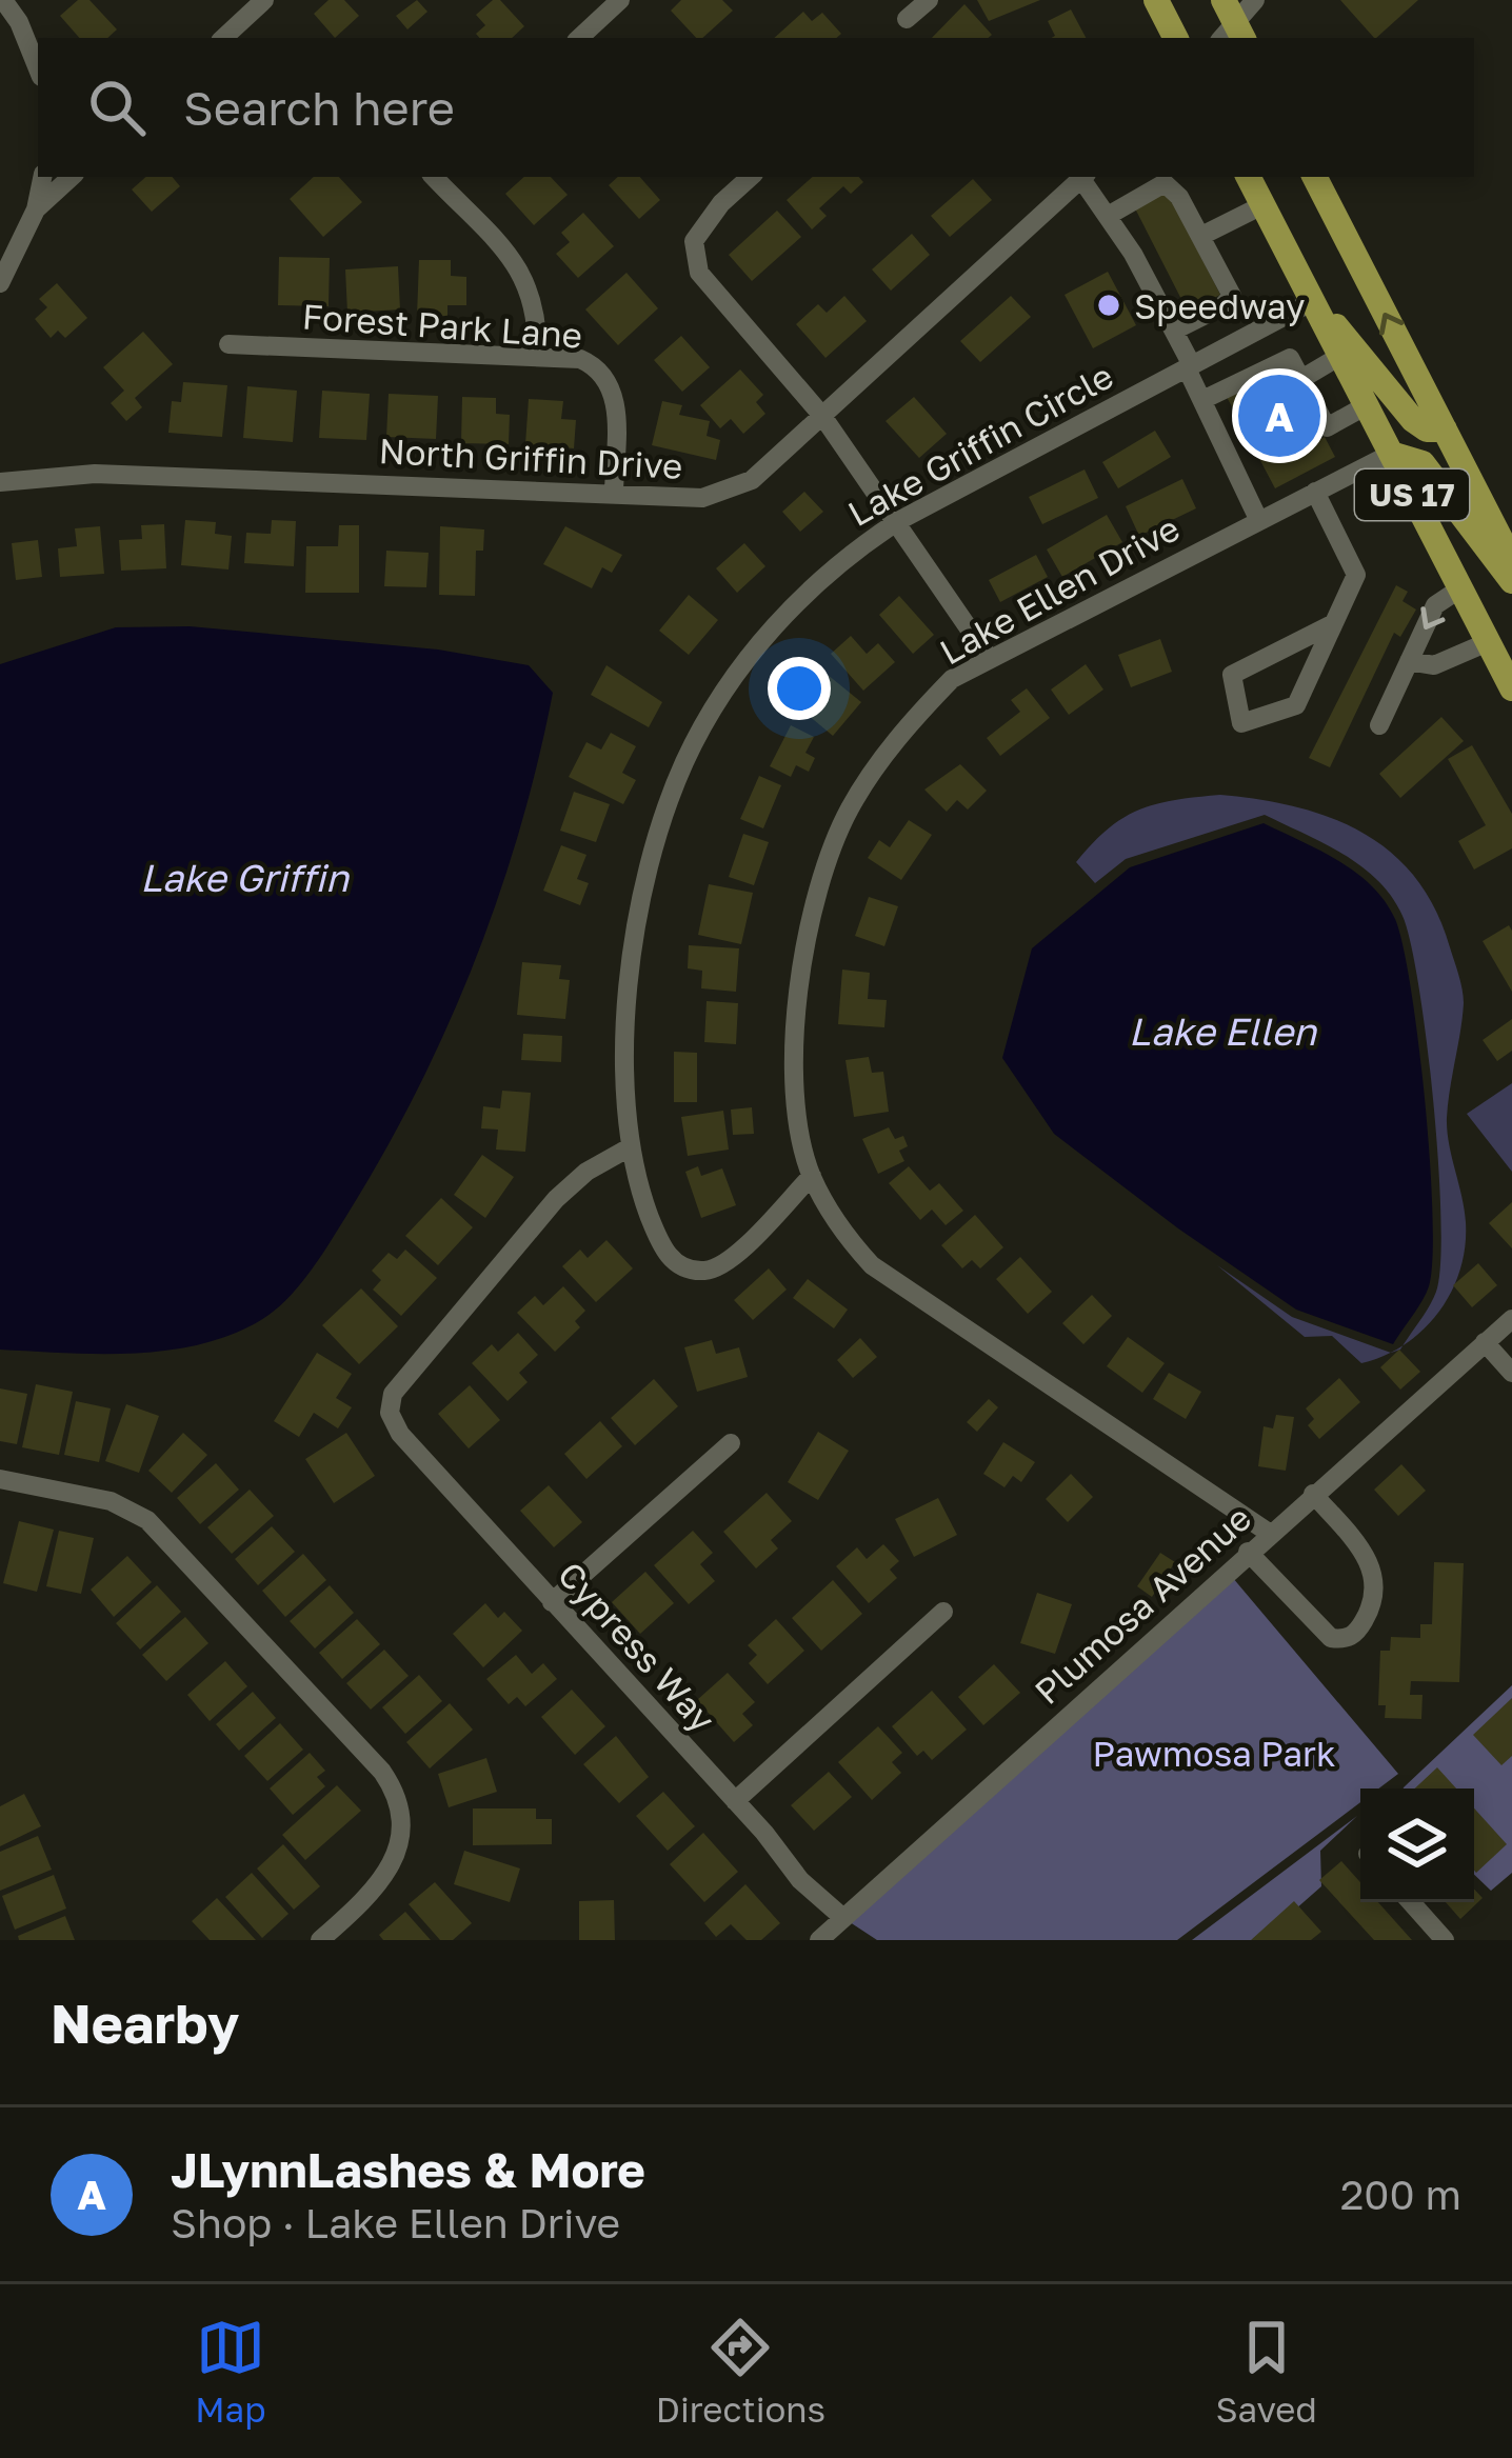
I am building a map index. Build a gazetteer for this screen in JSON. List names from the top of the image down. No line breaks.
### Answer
{"streets":{"main road":["US 17"],"street":["Forest Park Lane","Lake Griffin Circle","North Griffin Drive","Lake Ellen Drive","Plumosa Avenue","Cypress Way"]},"crossings":[["Forest Park Lane","North Griffin Drive"],["Lake Griffin Circle","US 17"],["Lake Griffin Circle","Lake Ellen Drive"],["Lake Griffin Circle","Cypress Way"],["US 17","Lake Ellen Drive"],["Lake Ellen Drive","Plumosa Avenue"],["Plumosa Avenue","Cypress Way"]],"water":["Lake Griffin","Lake Ellen"],"parks":["Pawmosa Park"],"places":["Speedway"],"page":{"search":"Search here","pins":"A","heading":"Nearby","list":[{"mark":"A","name":"JLynnLashes & More","note":"Shop · Lake Ellen Drive","value":"200 m"}],"nav":["Map","Directions","Saved"]}}
